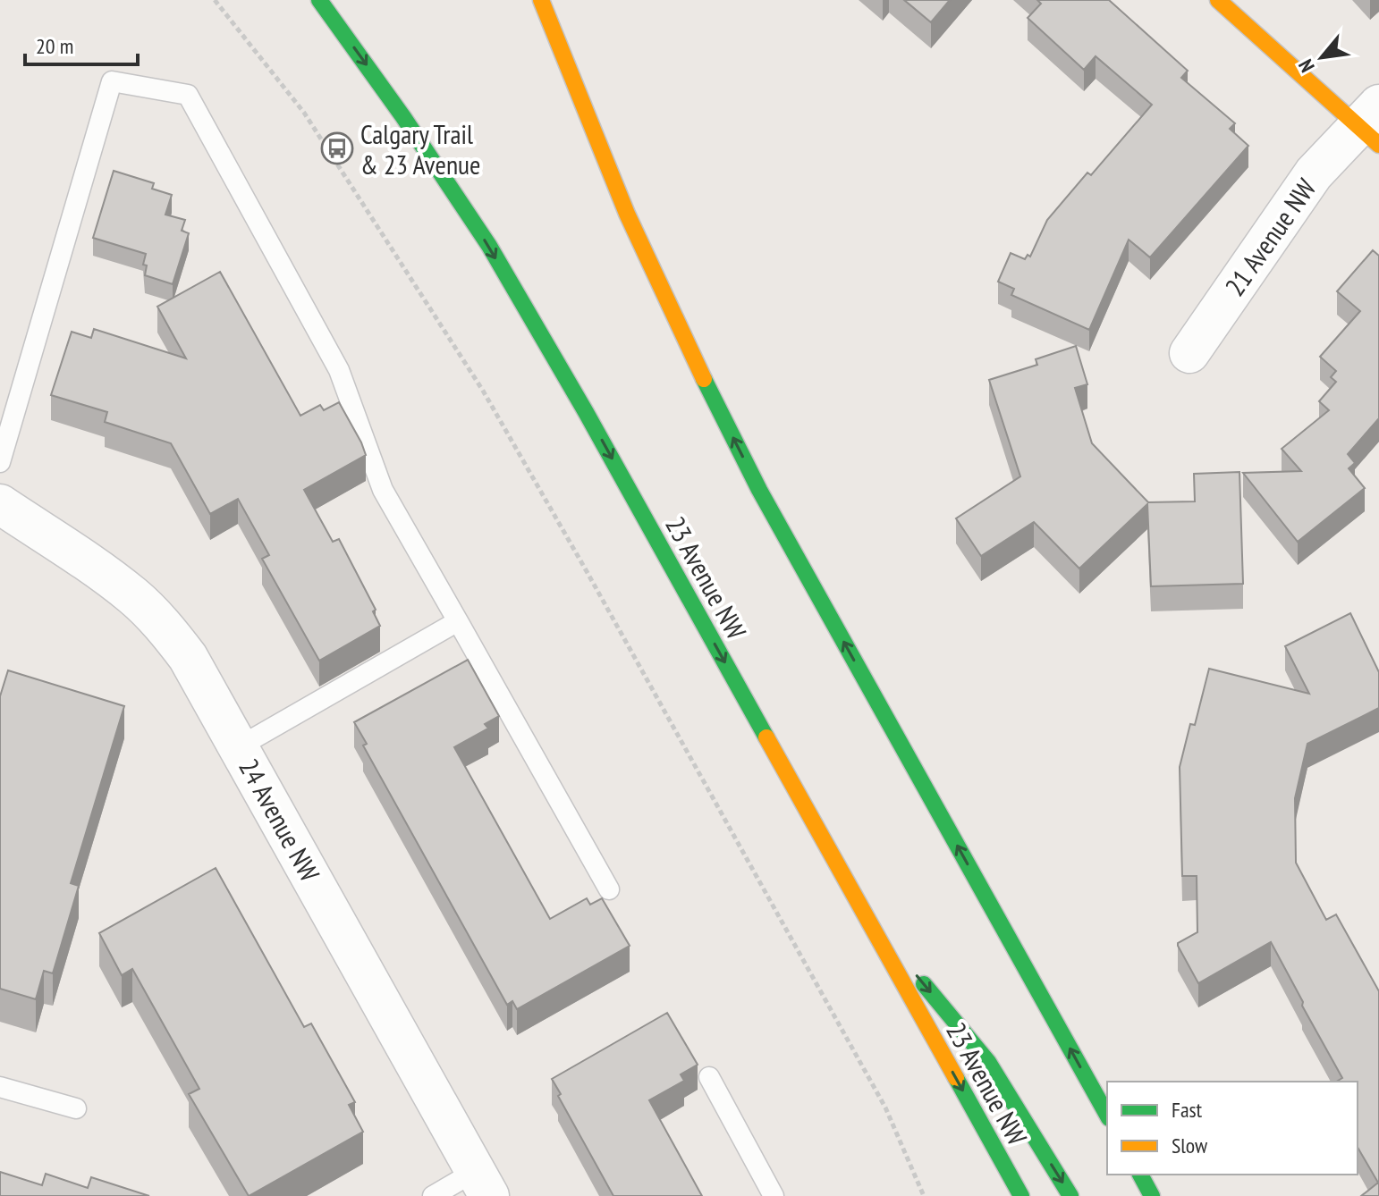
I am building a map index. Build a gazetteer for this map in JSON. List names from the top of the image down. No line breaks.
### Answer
{"streets":{"main road":["21 Avenue NW","23 Avenue NW"],"street":["24 Avenue NW"]},"places":{"bus stop":["Calgary Trail & 23 Avenue"]},"legend":["Fast","Slow"],"scale_bar":"20 m","north":"bottom left"}
